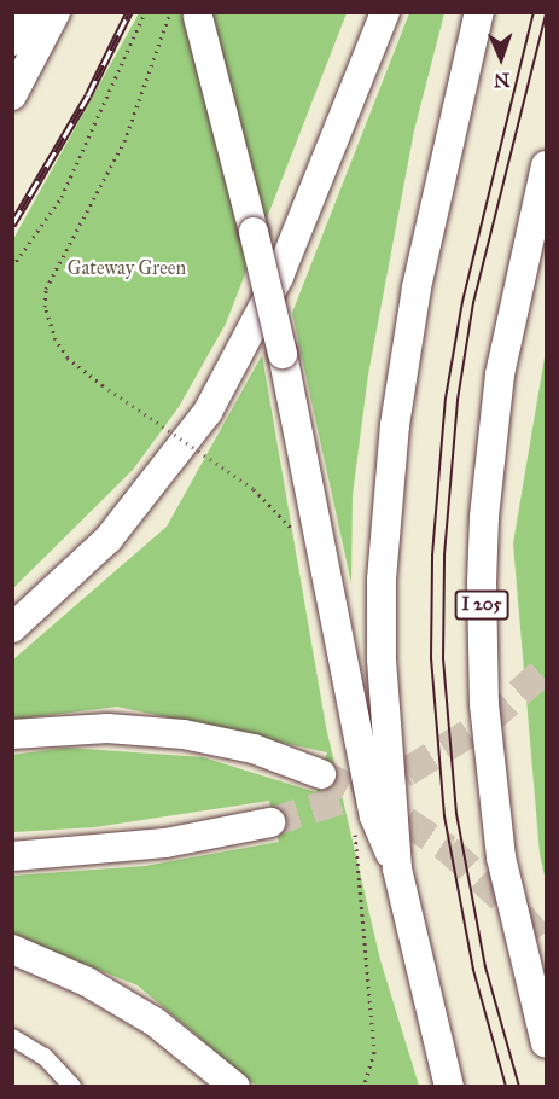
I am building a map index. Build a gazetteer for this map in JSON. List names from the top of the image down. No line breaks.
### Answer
{"streets":{"highway":["I 205"]},"parks":["Gateway Green"],"north":"bottom"}
